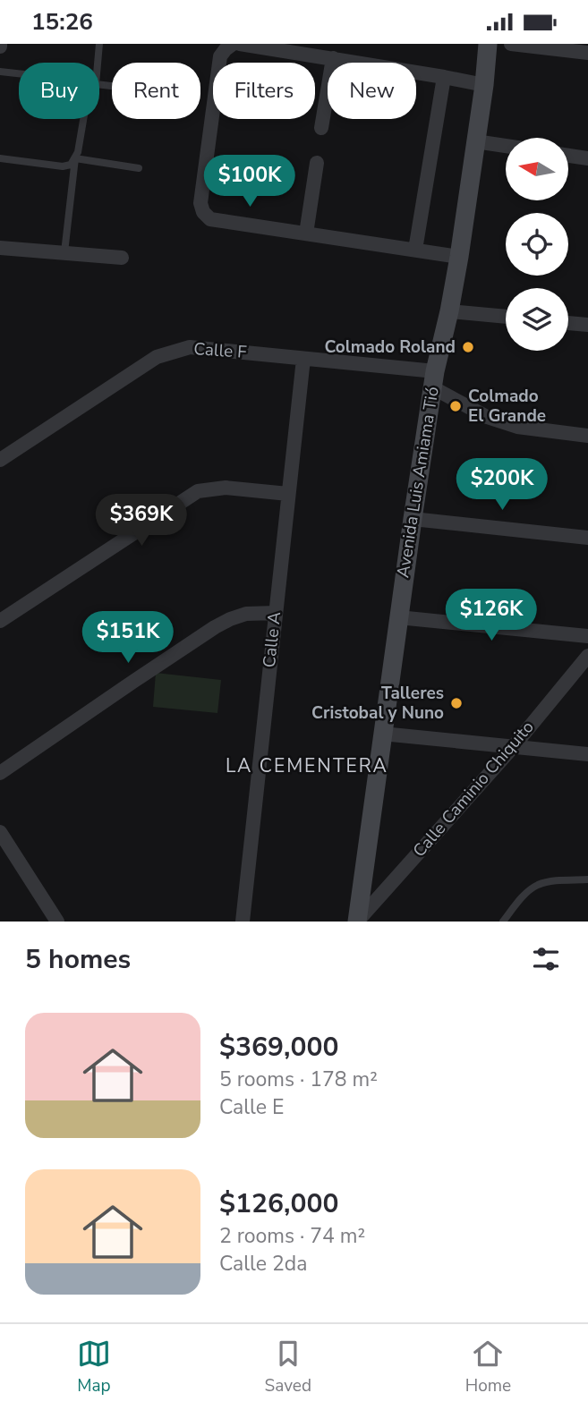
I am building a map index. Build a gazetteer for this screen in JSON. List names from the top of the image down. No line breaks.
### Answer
{"streets":{"main road":["Avenida Luis Amiama Tió"],"street":["Calle F","Calle A","Calle Caminio Chiquito"]},"crossings":[["Calle F","Avenida Luis Amiama Tió"],["Calle F","Calle A"],["Avenida Luis Amiama Tió","Calle Caminio Chiquito"]],"districts":["LA CEMENTERA"],"places":["Colmado Roland","Colmado El Grande","Talleres Cristobal y Nuno"],"north":"left","page":{"status":"15:26","chip":["Buy","Rent","Filters","New"],"price":["$100K","$200K","$369K","$126K","$151K"],"heading":"5 homes","list":[{"name":"$369,000","note":"5 rooms · 178 m² · Calle E"},{"name":"$126,000","note":"2 rooms · 74 m² · Calle 2da"}],"tabs":["Map","Saved","Home"]}}
